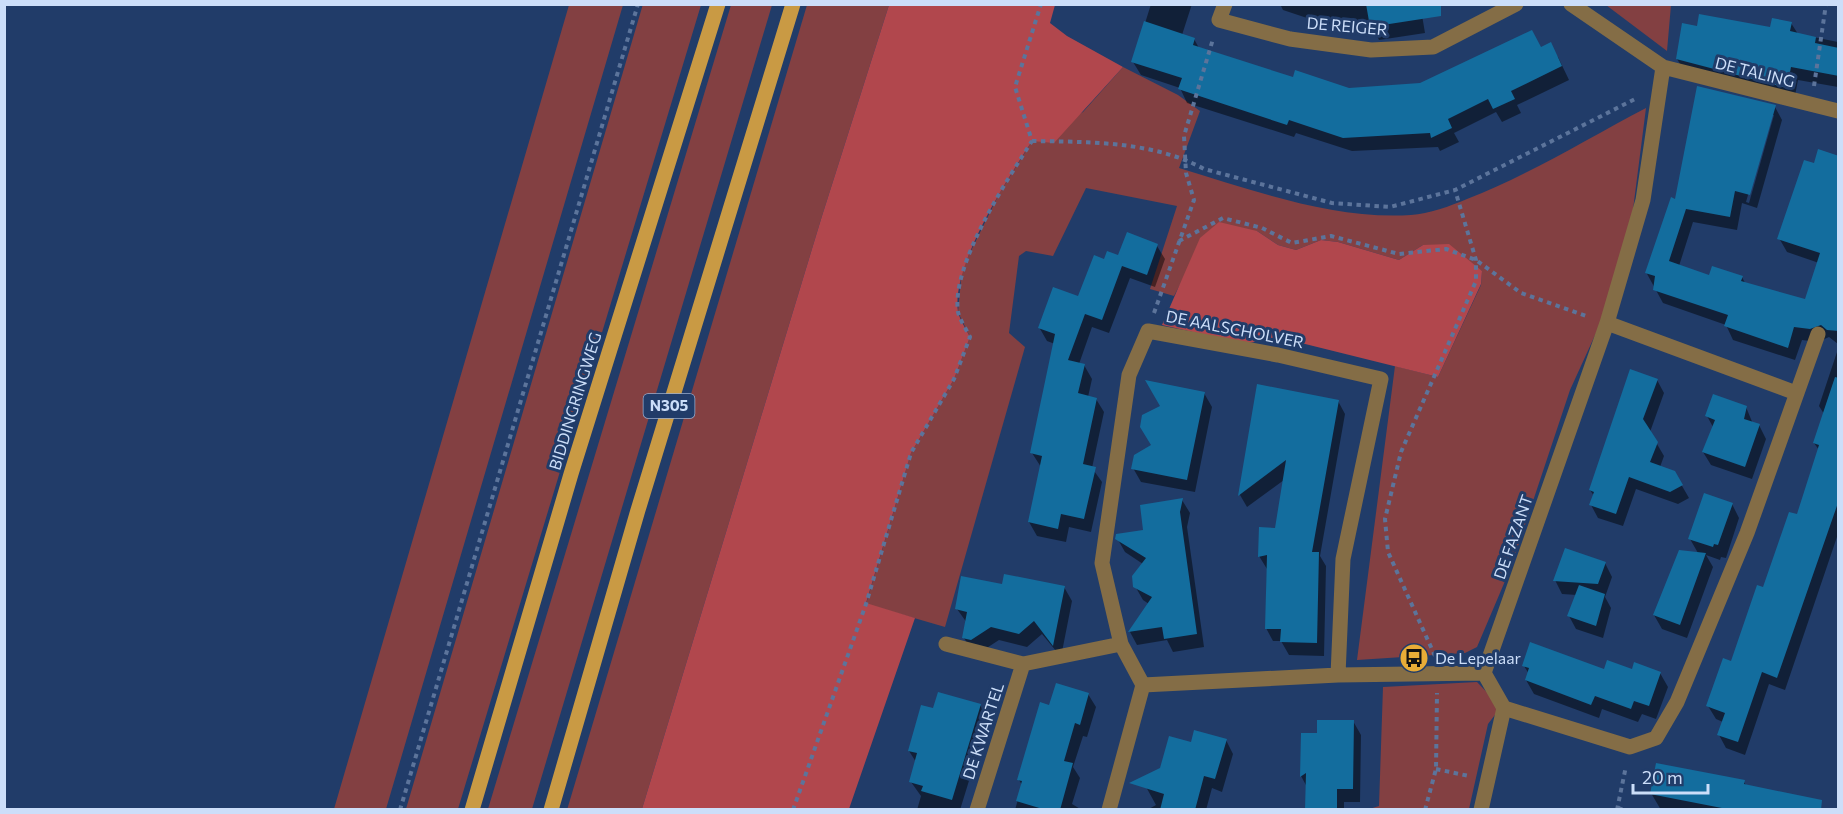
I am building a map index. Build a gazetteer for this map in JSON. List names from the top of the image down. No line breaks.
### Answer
{"streets":{"main road":["BIDDINGRINGWEG","N305"],"street":["DE REIGER","DE TALING","DE AALSCHOLVER","DE FAZANT","DE KWARTEL"]},"crossings":[["DE TALING","DE FAZANT"],["DE AALSCHOLVER","DE KWARTEL"]],"places":{"bus stop":["De Lepelaar"]},"scale_bar":"20 m"}
